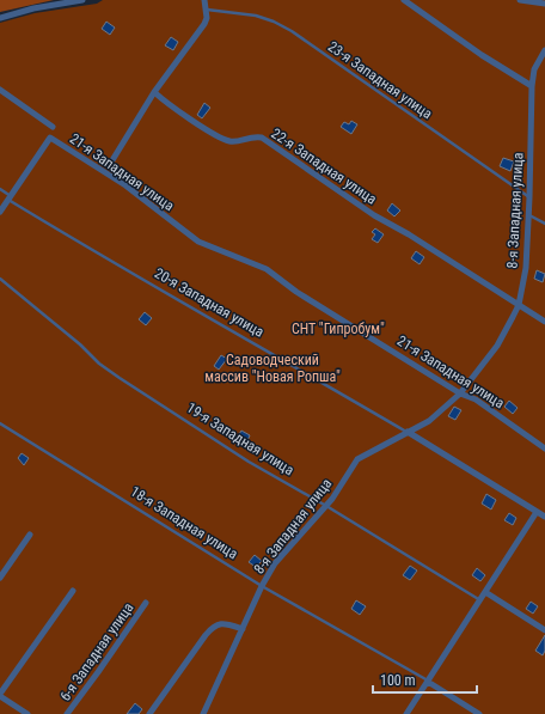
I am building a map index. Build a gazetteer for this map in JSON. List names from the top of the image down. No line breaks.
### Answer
{"streets":{"street":["22-я Западная улица","21-я Западная улица","8-я Западная улица","20-я Западная улица","18-я Западная улица","6-я Западная улица"],"lane":["23-я Западная улица","19-я Западная улица"]},"crossings":[["23-я Западная улица","8-я Западная улица"],["22-я Западная улица","8-я Западная улица"],["21-я Западная улица","8-я Западная улица"],["21-я Западная улица","20-я Западная улица"],["8-я Западная улица","20-я Западная улица"],["8-я Западная улица","19-я Западная улица"],["8-я Западная улица","18-я Западная улица"]],"parks":["СНТ \"Гипробум\"","Садоводческий массив \"Новая Ропша\""],"scale_bar":"100 m"}
